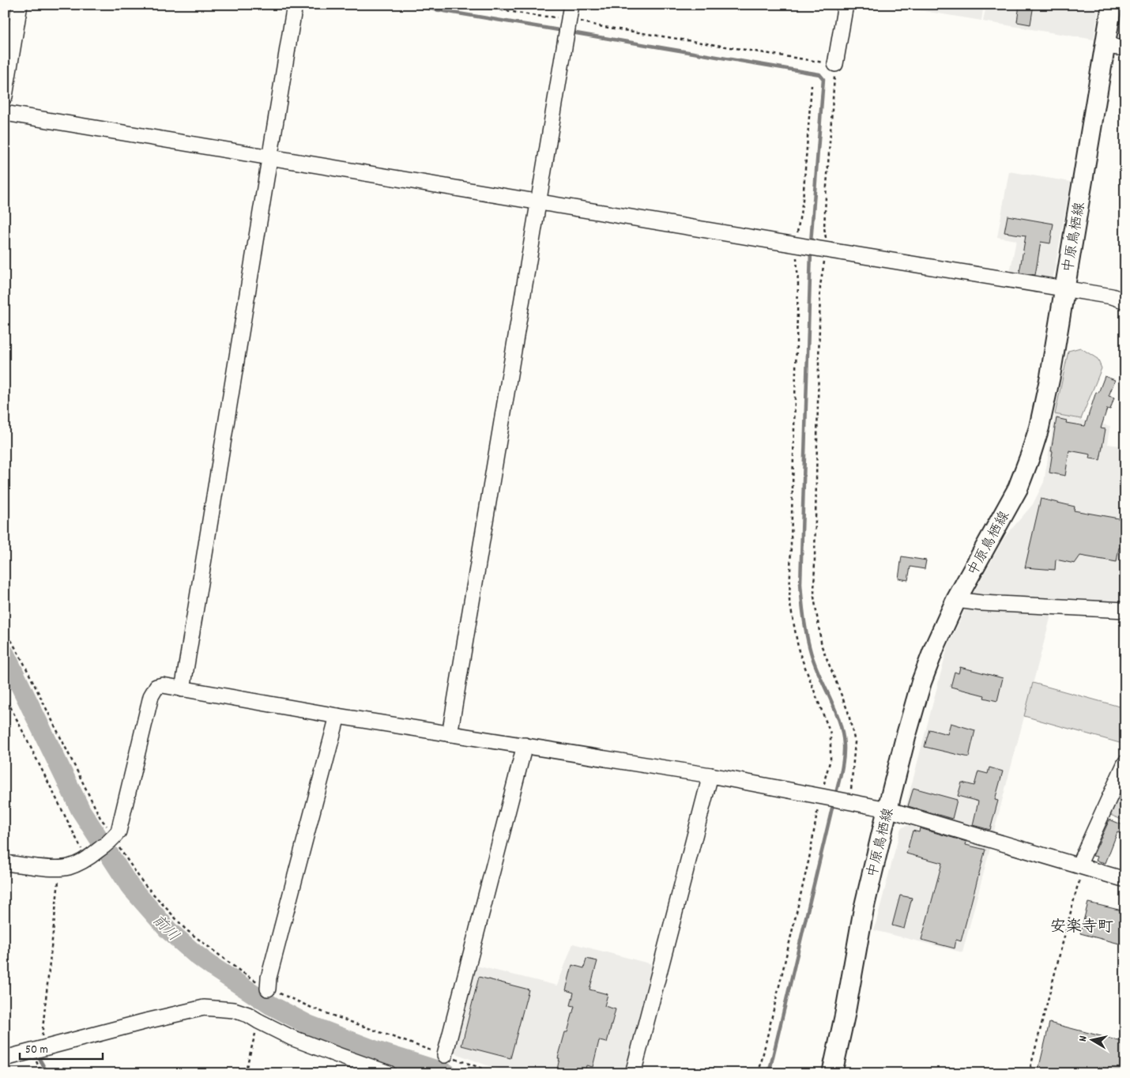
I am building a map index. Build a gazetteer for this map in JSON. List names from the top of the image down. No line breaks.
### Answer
{"streets":{"main road":["中原鳥栖線"]},"districts":["安楽寺町"],"water":["前川"],"scale_bar":"50 m","north":"left"}
